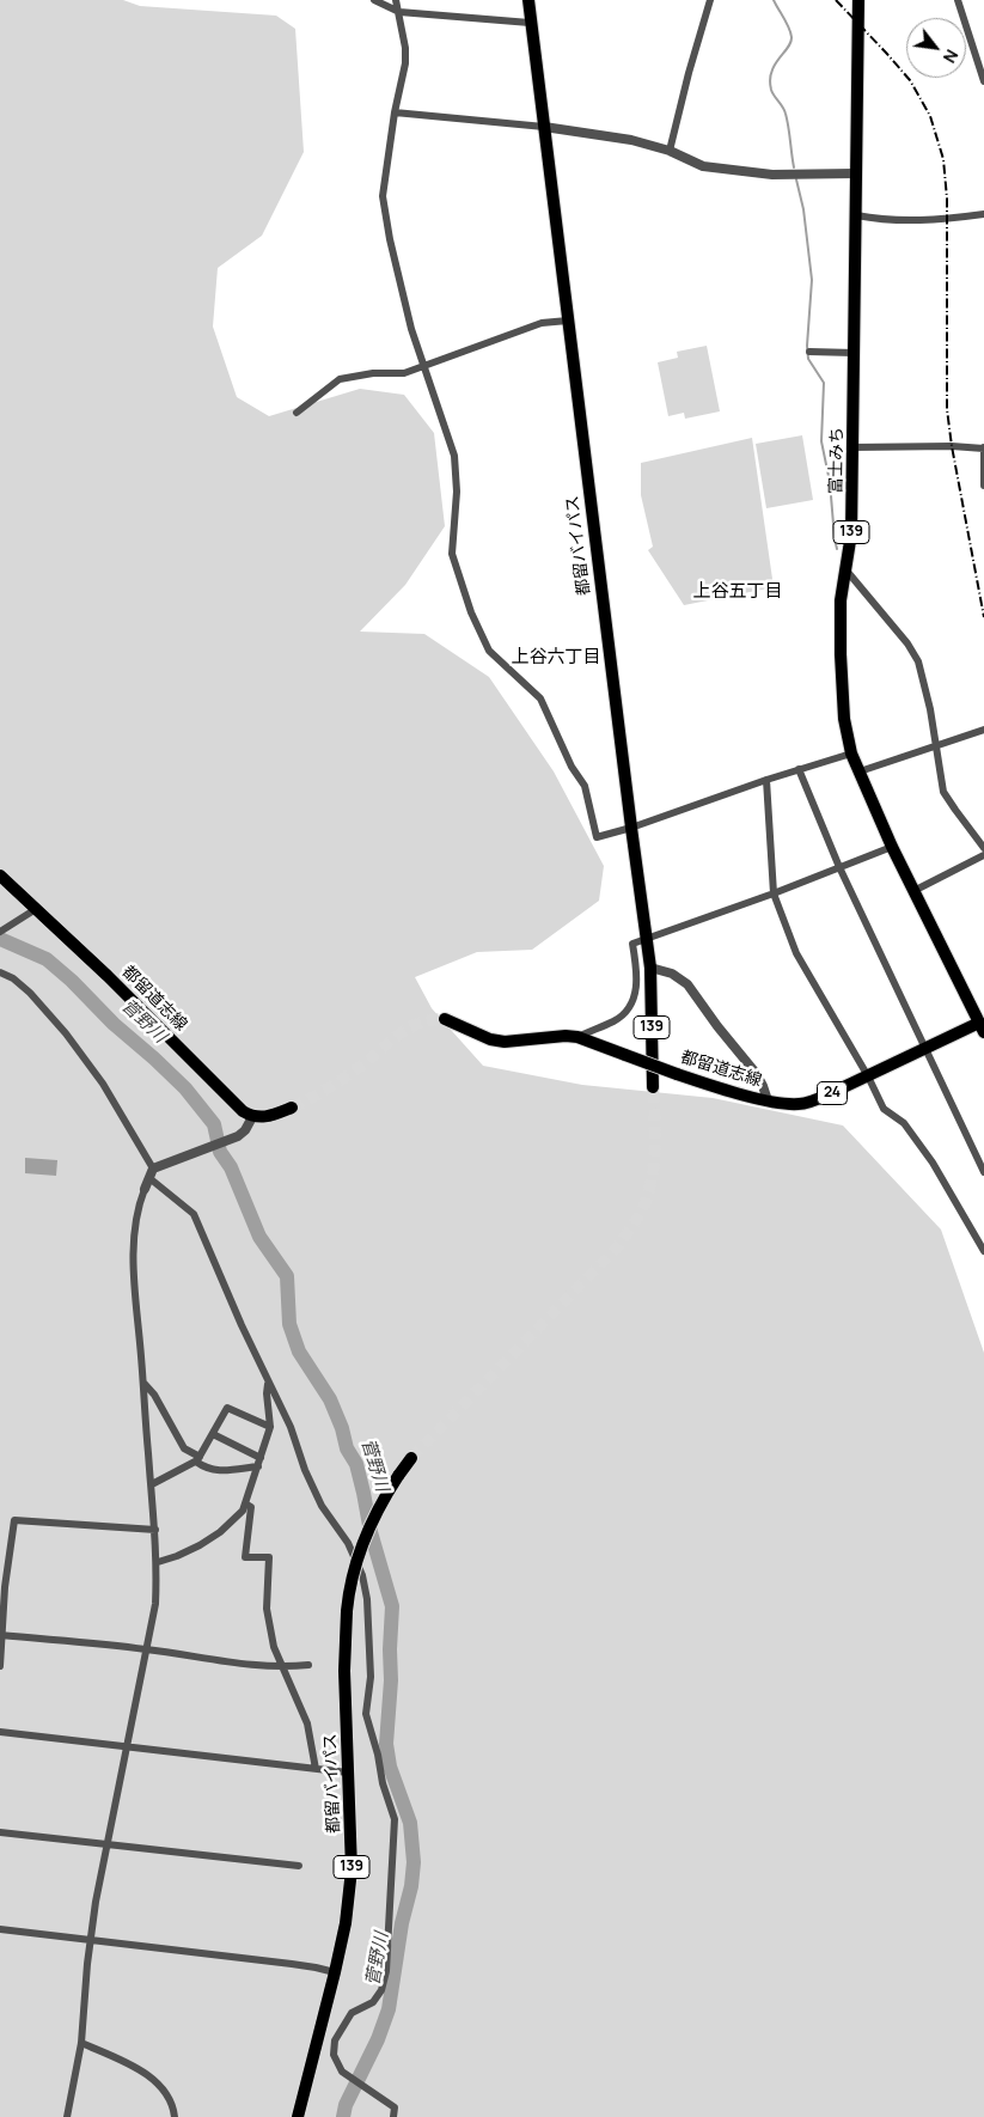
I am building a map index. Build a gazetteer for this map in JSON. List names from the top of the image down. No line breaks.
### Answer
{"streets":{"main road":["富士みち","139","都留バイパス","都留道志線","24"]},"crossings":[["富士みち","都留道志線"]],"districts":["上谷五丁目","上谷六丁目"],"water":["菅野川"],"north":"bottom right"}
